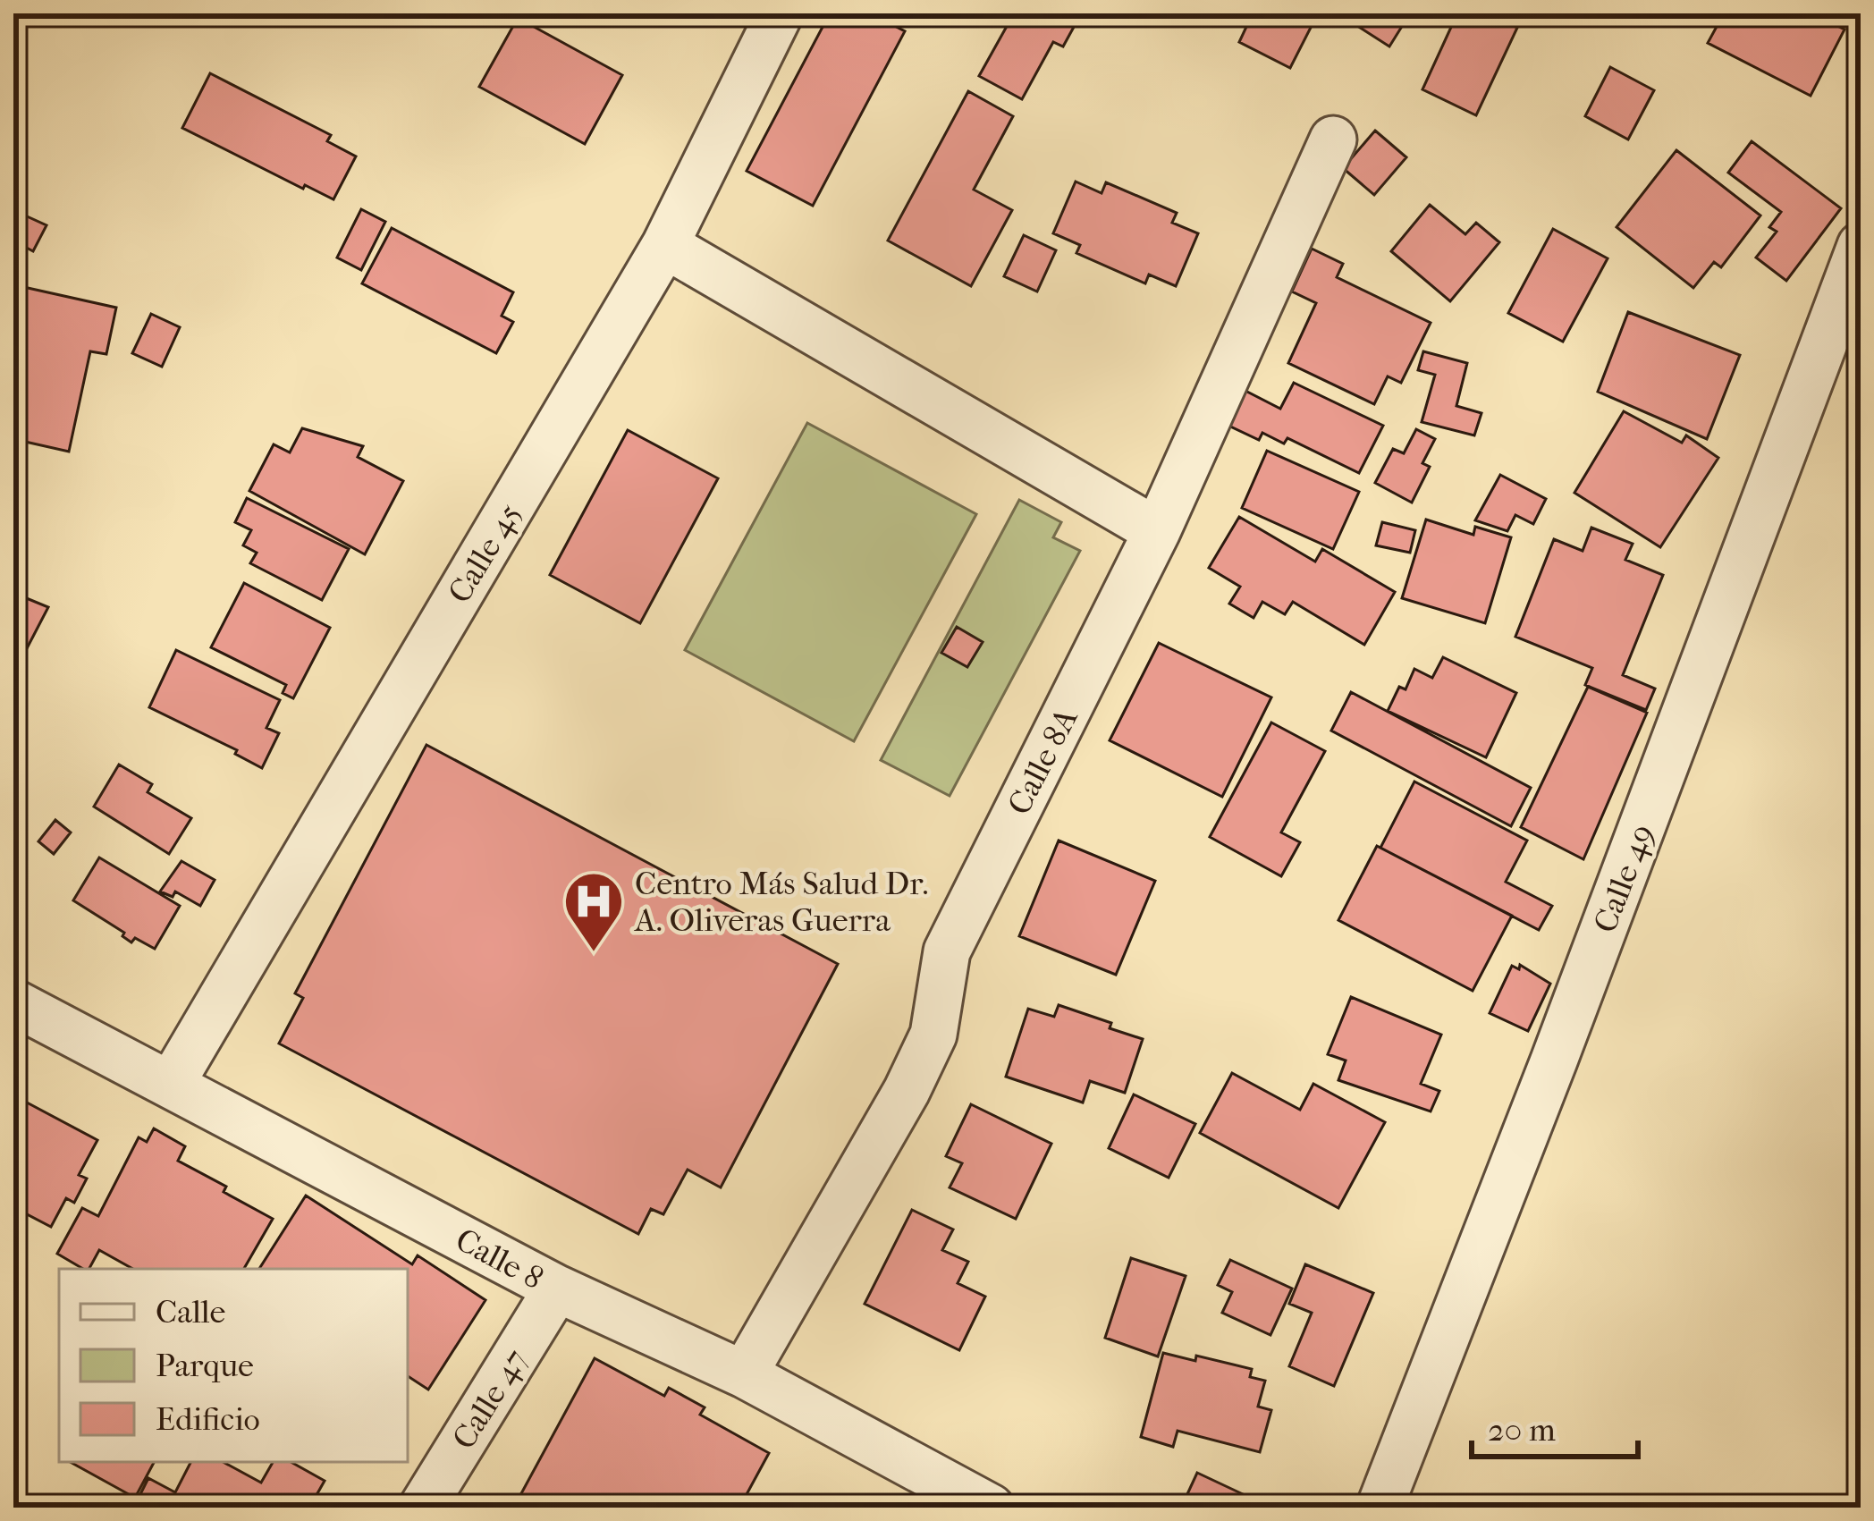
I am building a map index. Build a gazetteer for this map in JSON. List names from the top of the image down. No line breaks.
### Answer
{"streets":{"street":["Calle 45","Calle 8A","Calle 49","Calle 8","Calle 47"]},"crossings":[["Calle 45","Calle 8"],["Calle 8A","Calle 8"],["Calle 8","Calle 47"]],"places":{"hospital":["Centro Más Salud Dr. A. Oliveras Guerra"]},"legend":["Calle","Parque","Edificio"],"scale_bar":"20 m"}
